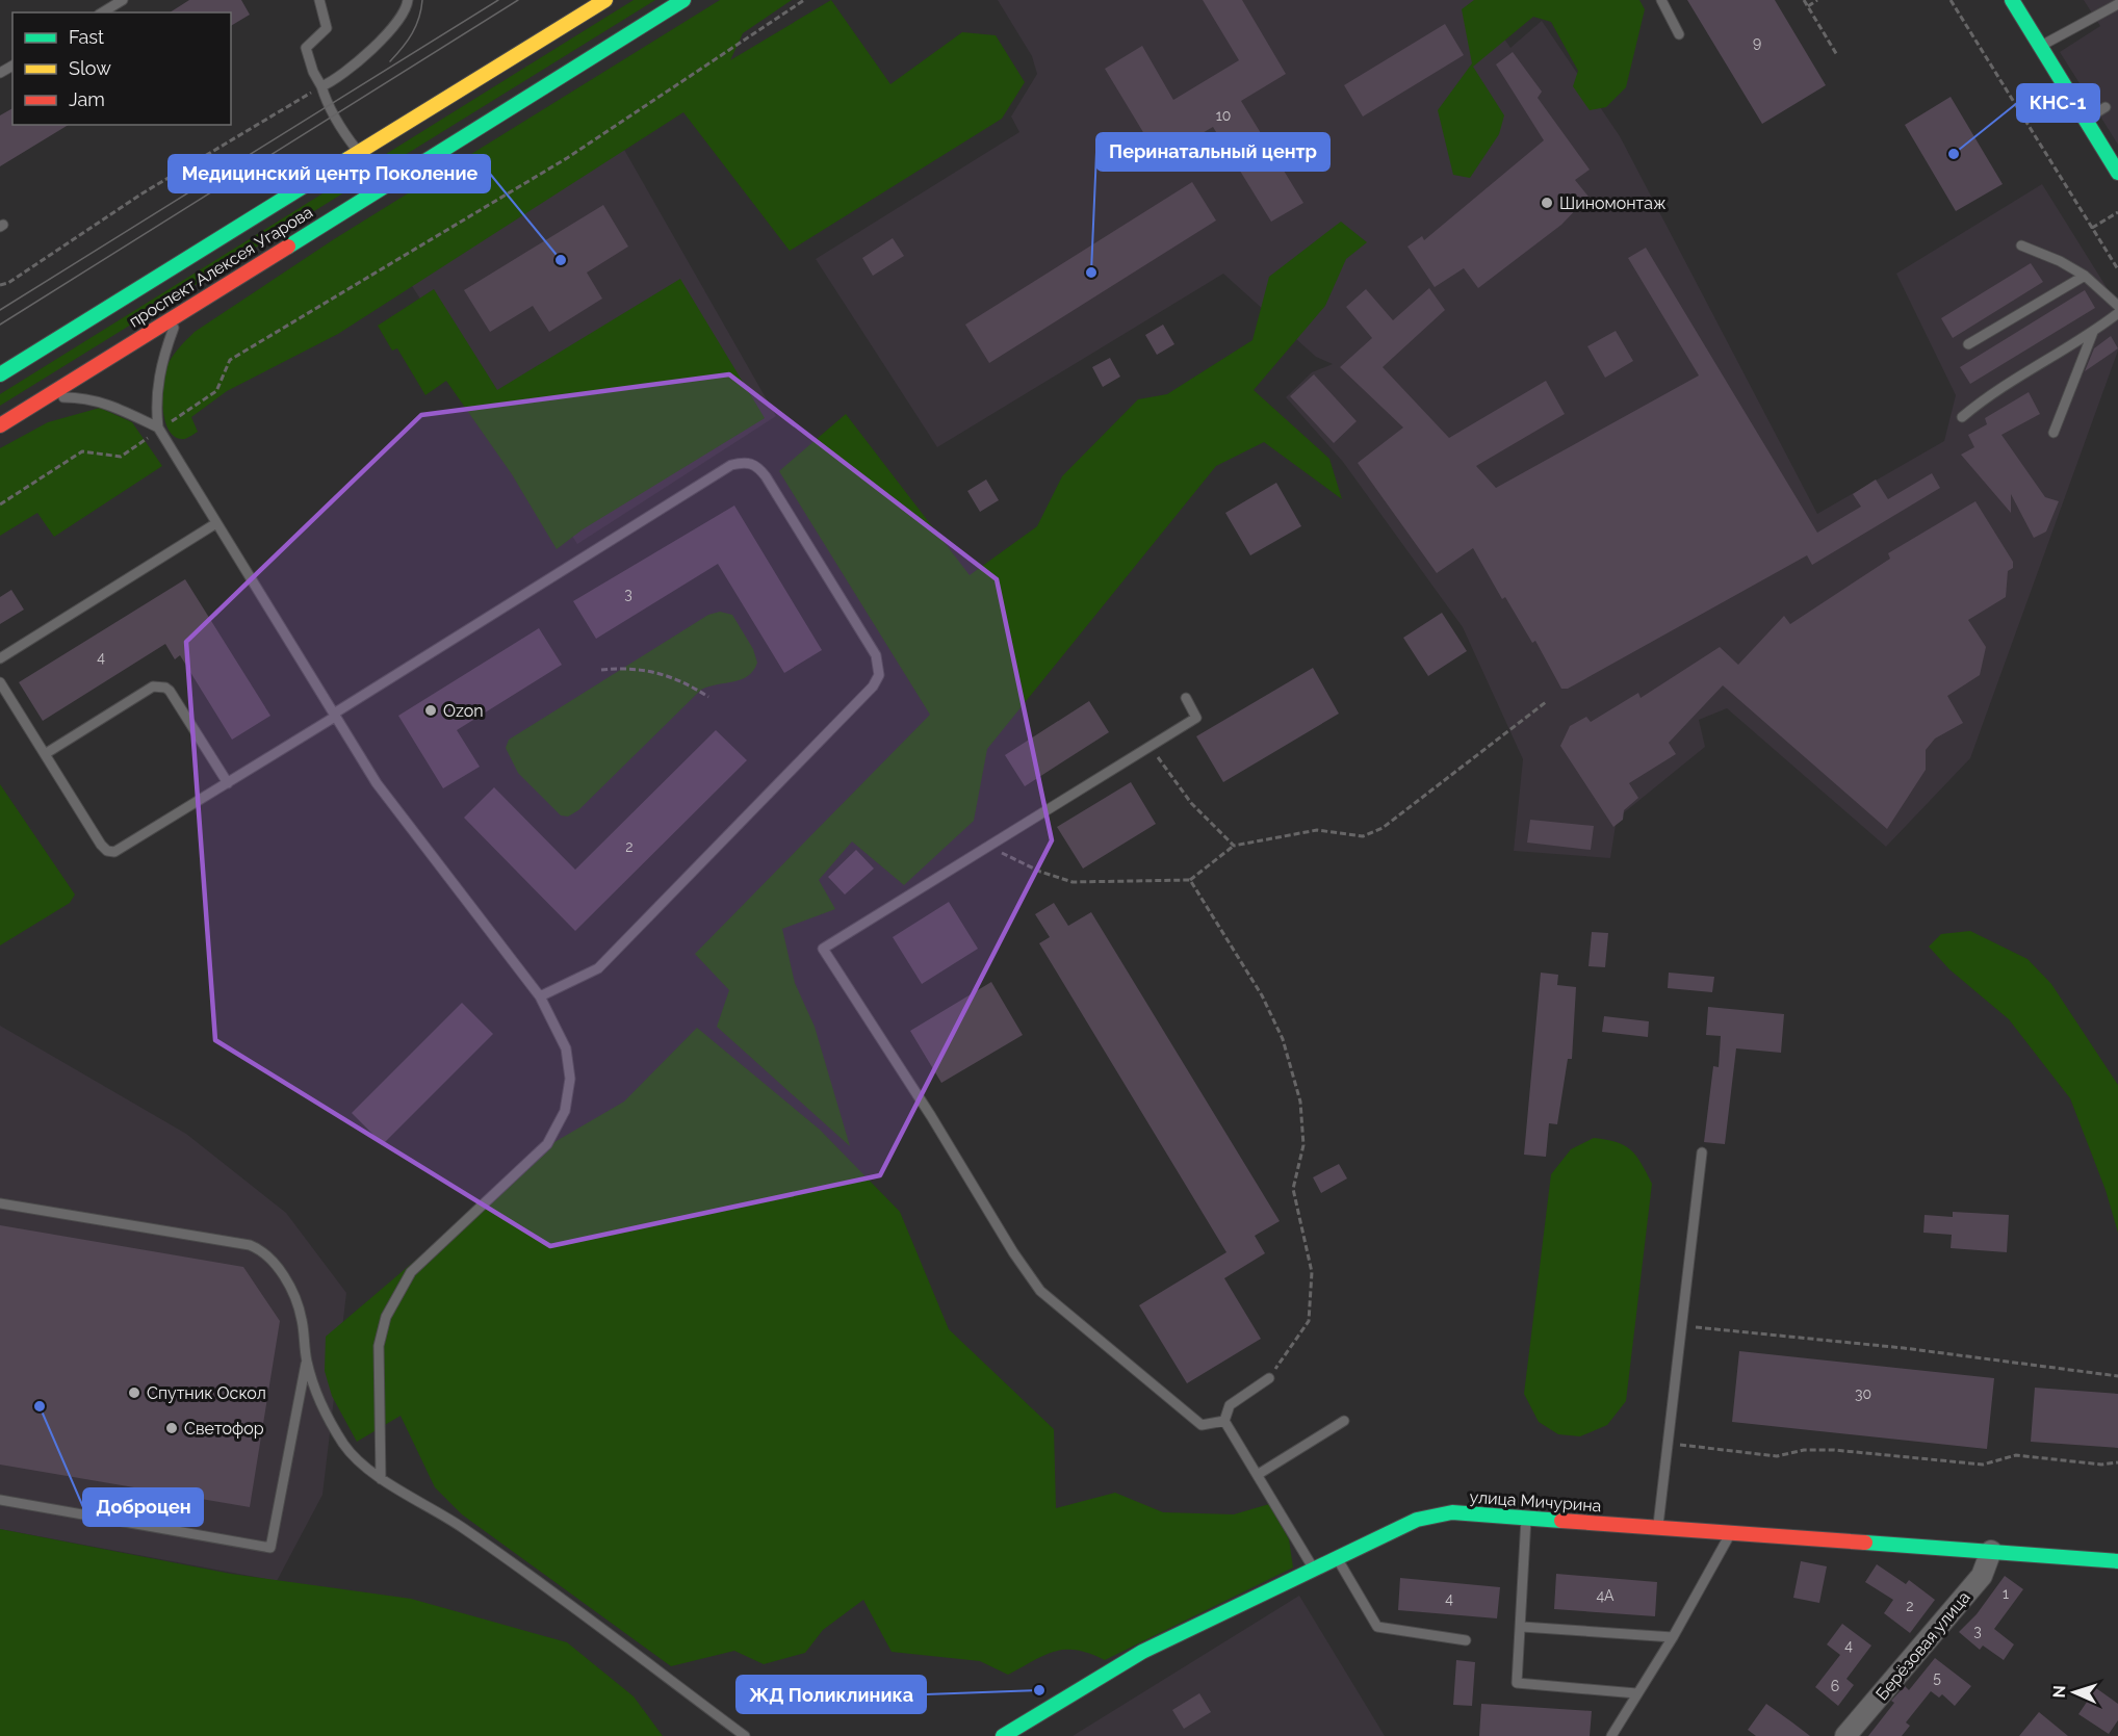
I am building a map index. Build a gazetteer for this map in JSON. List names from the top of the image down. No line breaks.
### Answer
{"streets":{"main road":["проспект Алексея Угарова","улица Мичурина"],"street":["Берёзовая улица"]},"crossings":[["улица Мичурина","Берёзовая улица"]],"places":["КНС-1","Шиномонтаж","Медицинский центр Поколение","Перинатальный центр","Ozon","Спутник Оскол","Доброцен","Светофор","ЖД Поликлиника"],"house_numbers":["9","10","3","4","2","30","1","4А","4","2","3","4","5","6"],"legend":["Fast","Slow","Jam"],"north":"left"}
